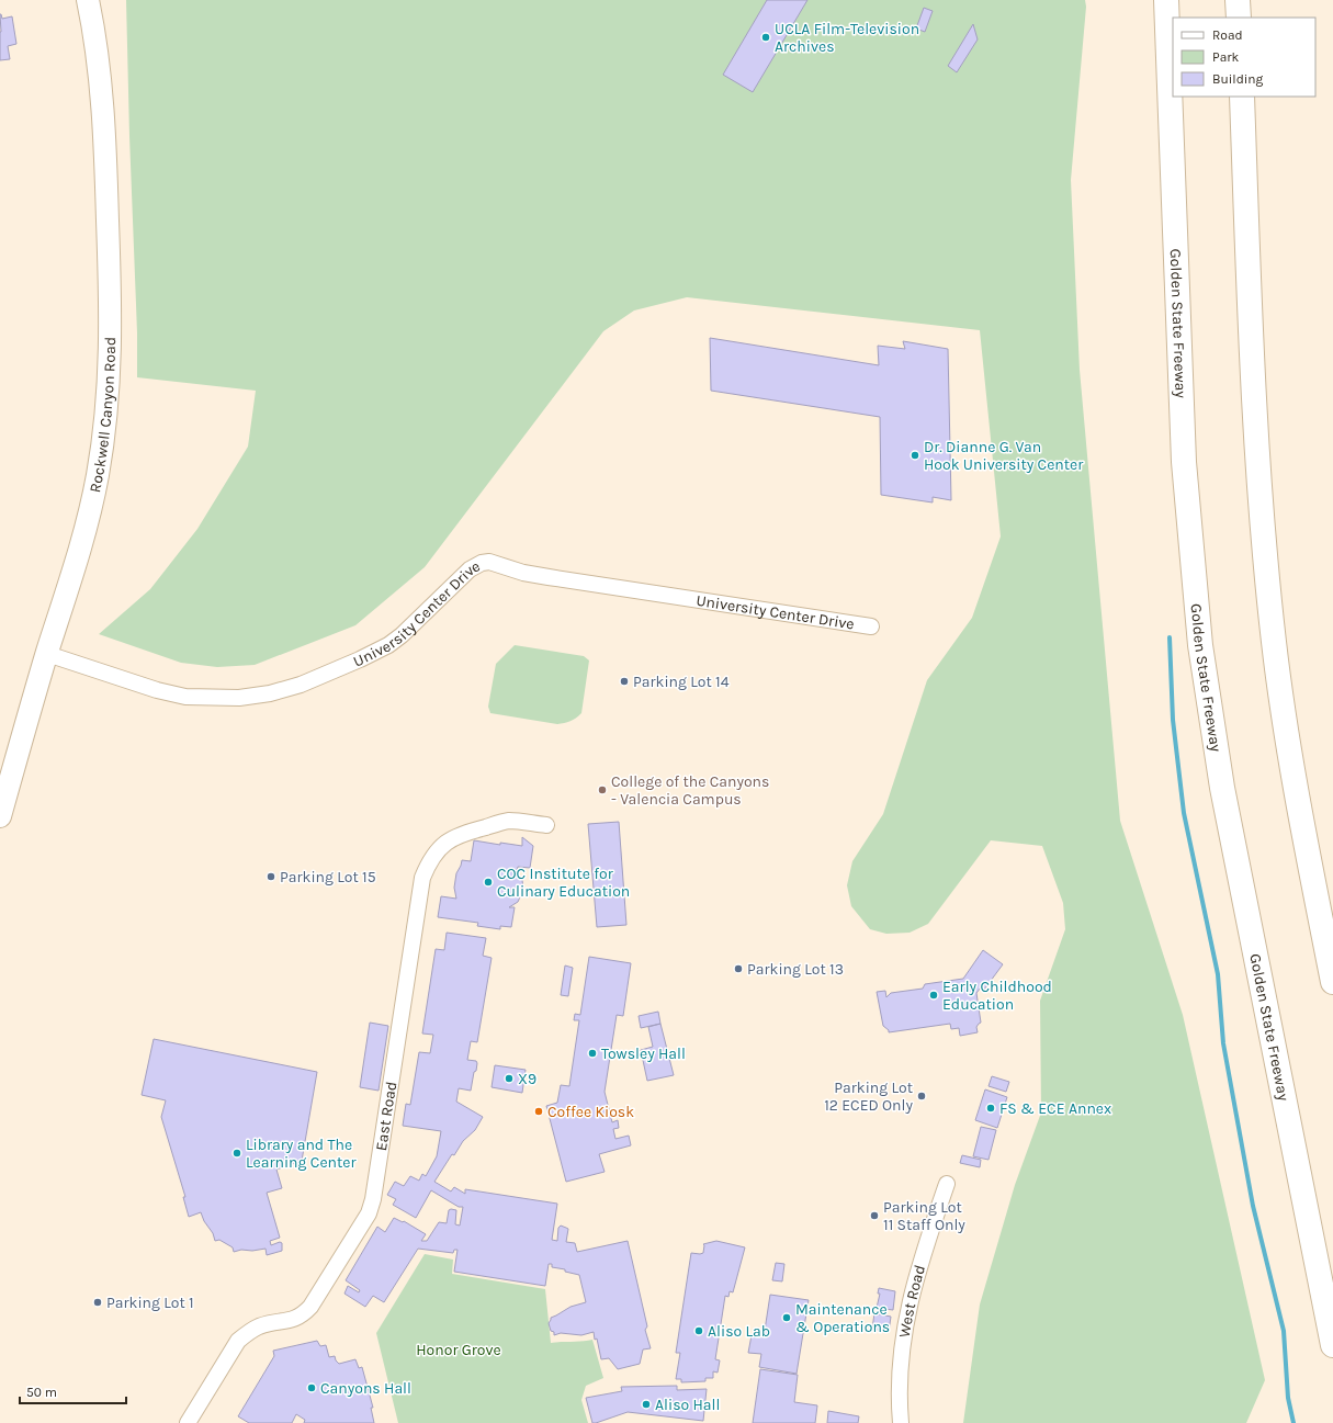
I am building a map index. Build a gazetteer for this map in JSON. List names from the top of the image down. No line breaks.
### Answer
{"streets":{"highway":["Golden State Freeway"],"street":["Rockwell Canyon Road","University Center Drive","East Road","West Road"]},"crossings":[["Rockwell Canyon Road","University Center Drive"]],"parks":["Honor Grove"],"places":["UCLA Film-Television Archives","Dr. Dianne G. Van Hook University Center","Parking Lot 14","College of the Canyons - Valencia Campus","Parking Lot 15","COC Institute for Culinary Education","Parking Lot 13","Early Childhood Education","Towsley Hall","X9","Parking Lot 12 ECED Only","FS & ECE Annex","Coffee Kiosk","Library and The Learning Center","Parking Lot 11 Staff Only","Parking Lot 1","Maintenance & Operations","Aliso Lab","Canyons Hall","Aliso Hall"],"legend":["Road","Park","Building"],"scale_bar":"50 m"}
